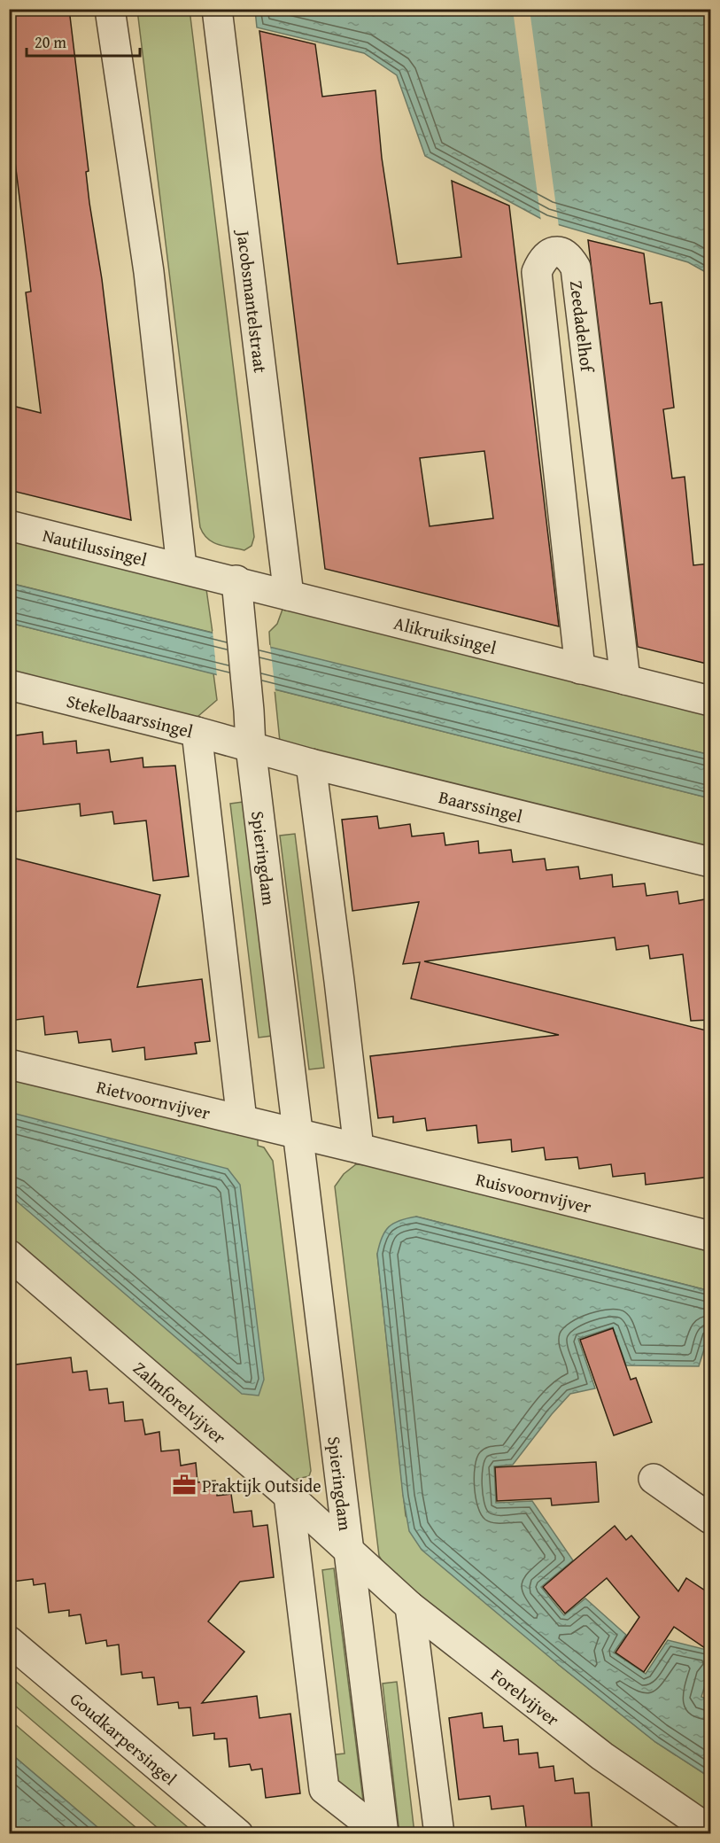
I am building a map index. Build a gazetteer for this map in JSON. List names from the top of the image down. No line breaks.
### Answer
{"streets":{"street":["Jacobsmantelstraat","Zeedadelhof","Nautilussingel","Alikruiksingel","Stekelbaarssingel","Baarssingel","Spieringdam","Rietvoornvijver","Ruisvoornvijver","Zalmforelvijver","Forelvijver","Goudkarpersingel"]},"crossings":[["Jacobsmantelstraat","Alikruiksingel"],["Zeedadelhof","Alikruiksingel"],["Nautilussingel","Alikruiksingel"],["Alikruiksingel","Spieringdam"],["Stekelbaarssingel","Baarssingel"],["Stekelbaarssingel","Spieringdam"],["Baarssingel","Spieringdam"],["Spieringdam","Rietvoornvijver"],["Spieringdam","Zalmforelvijver"],["Spieringdam","Forelvijver"],["Zalmforelvijver","Forelvijver"]],"places":{"office":["Praktijk Outside"]},"scale_bar":"20 m"}
